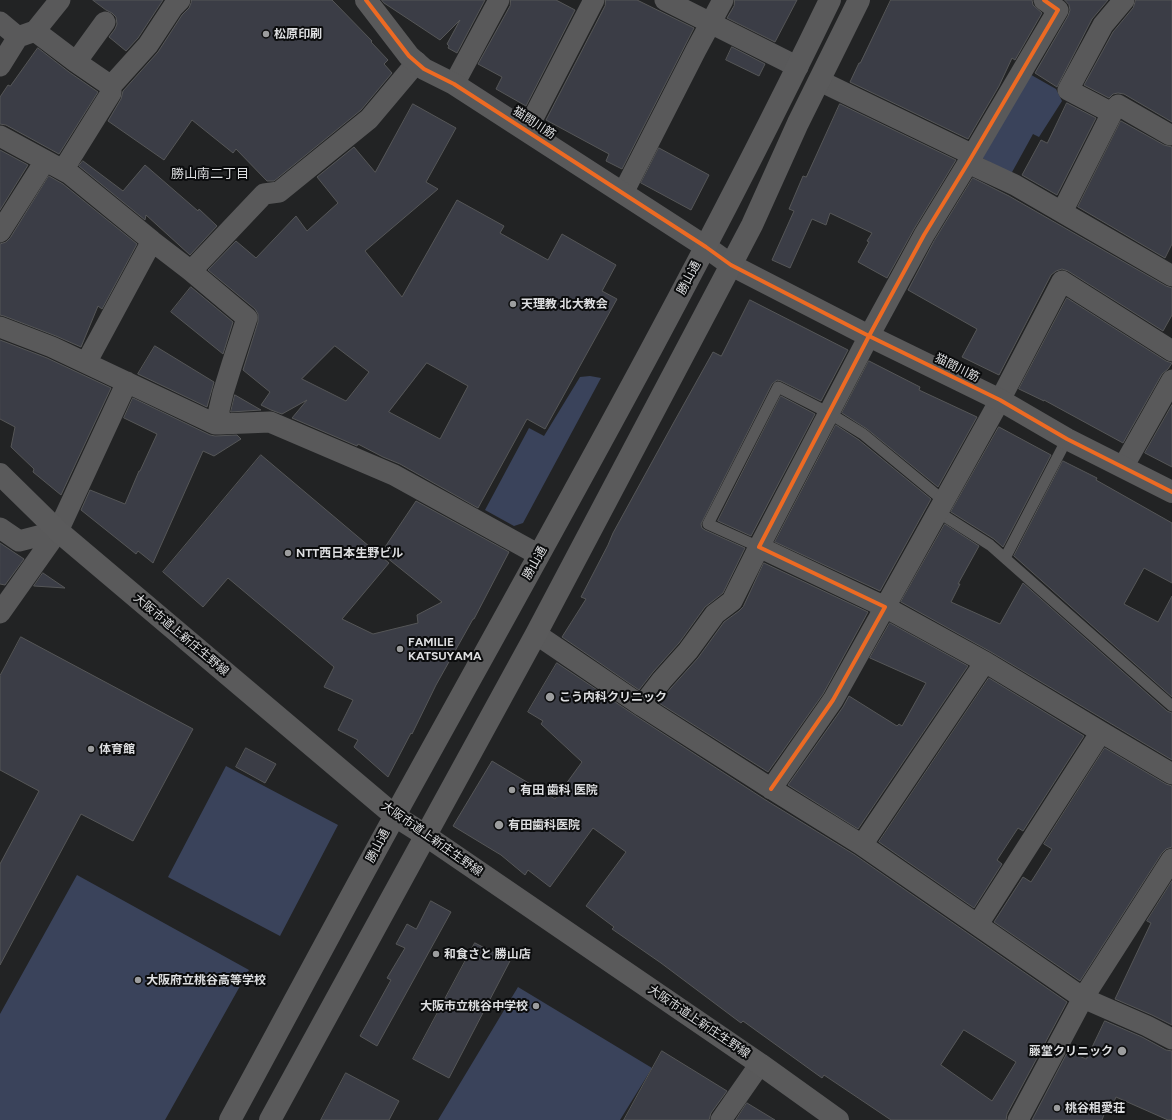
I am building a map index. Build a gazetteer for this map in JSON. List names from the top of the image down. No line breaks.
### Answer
{"streets":{"main road":["勝山通","大阪市道上新庄生野線"],"street":["猫間川筋"]},"crossings":[["猫間川筋","勝山通"],["勝山通","大阪市道上新庄生野線"]],"districts":["勝山南二丁目"],"places":["松原印刷","天理教 北大教会","NTT西日本生野ビル","FAMILIE KATSUYAMA","こう内科クリニック","体育館","有田 歯科 医院","有田歯科医院","和食さと 勝山店","大阪府立桃谷高等学校","大阪市立桃谷中学校","藤堂クリニック","桃谷相愛荘"]}
